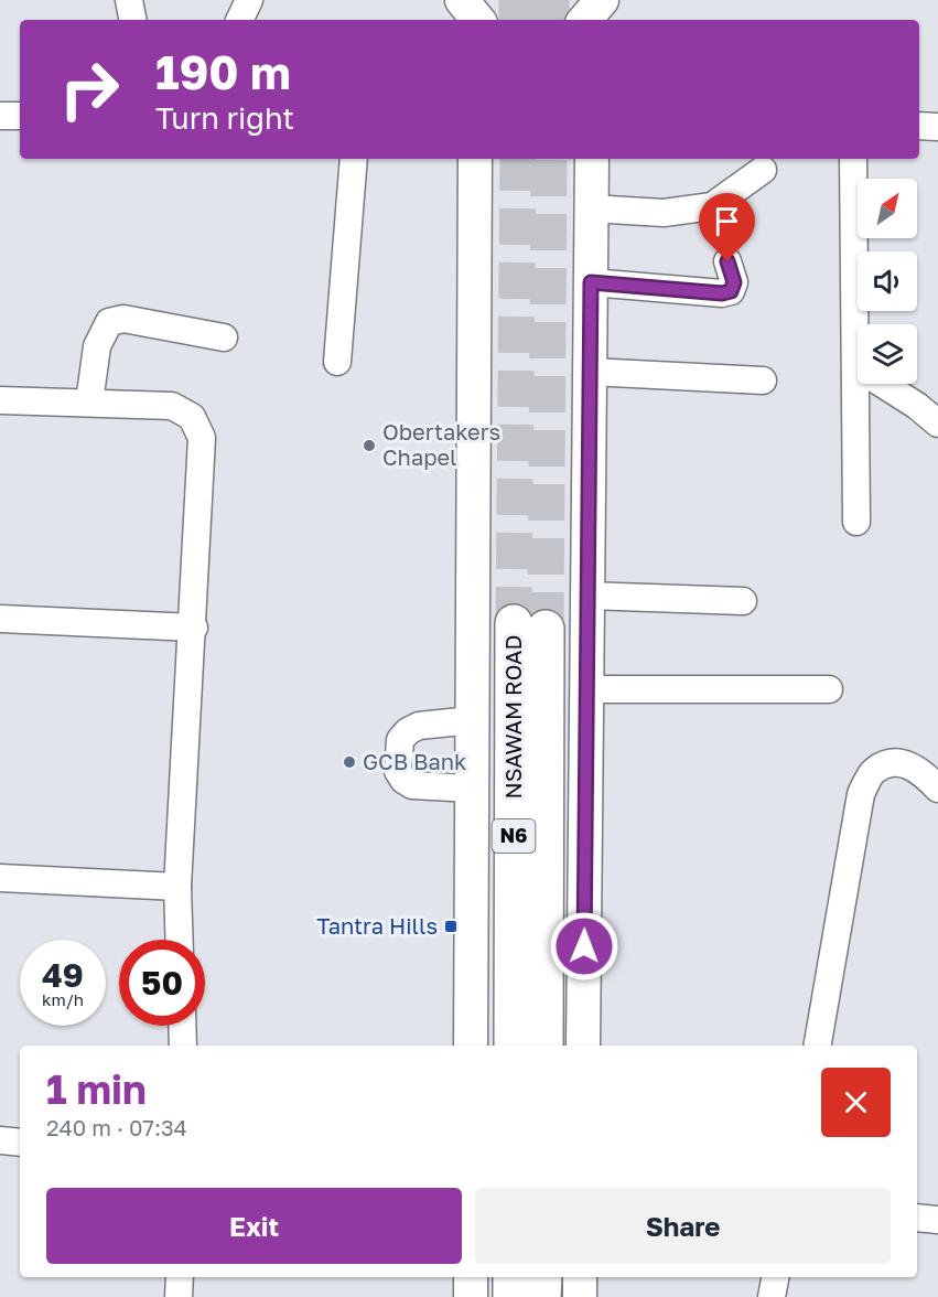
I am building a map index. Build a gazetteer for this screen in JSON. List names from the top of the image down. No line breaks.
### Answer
{"streets":{"highway":["NSAWAM ROAD","N6"]},"places":{"other":["Obertakers Chapel","GCB Bank"],"transit":["Tantra Hills"]},"north":"top right","page":{"turn":["190 m","Turn right"],"speed":"49 km/h","limit":"50","heading":["1 min","240 m · 07:34"],"buttons":["Exit","Share"]}}
